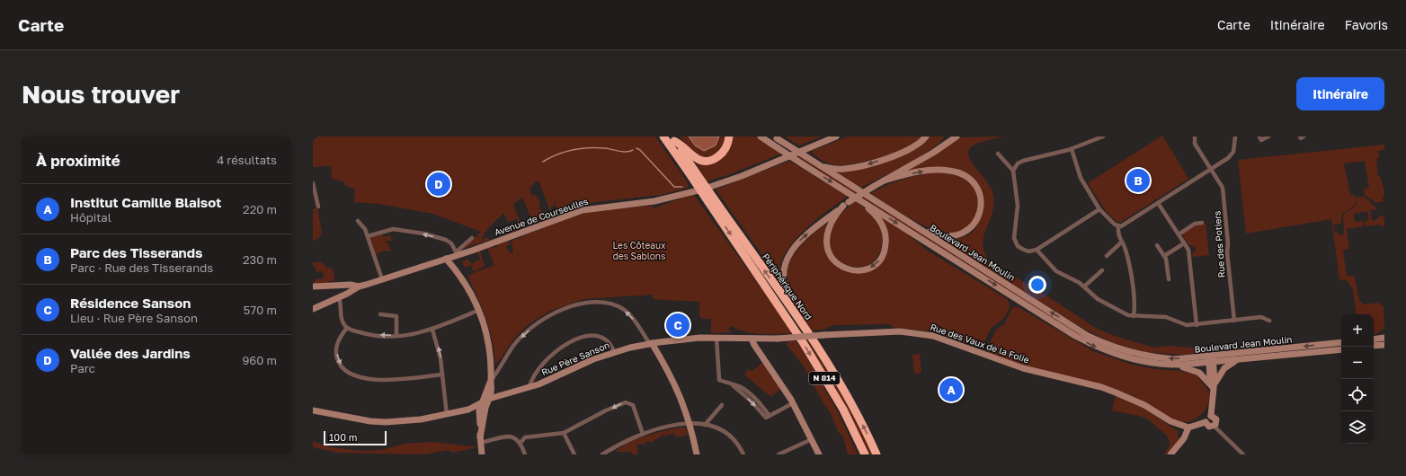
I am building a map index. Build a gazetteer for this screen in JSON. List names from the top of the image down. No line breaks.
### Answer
{"streets":{"highway":["Périphérique Nord","N 814"],"street":["Avenue de Courseulles","Rue des Potiers","Boulevard Jean Moulin","Rue des Vaux de la Folie","Rue Père Sanson"]},"crossings":[["Rue des Vaux de la Folie","Rue Père Sanson"]],"parks":["Les Côteaux des Sablons"],"scale_bar":"100 m","page":{"header":"Carte","nav":["Carte","Itinéraire","Favoris"],"buttons":"Itinéraire","title":"Nous trouver","heading":["À proximité","4 résultats"],"pins":["B","D","C","A"],"list":[{"mark":"A","name":"Institut Camille Blaisot","note":"Hôpital","value":"220 m"},{"mark":"B","name":"Parc des Tisserands","note":"Parc · Rue des Tisserands","value":"230 m"},{"mark":"C","name":"Résidence Sanson","note":"Lieu · Rue Père Sanson","value":"570 m"},{"mark":"D","name":"Vallée des Jardins","note":"Parc","value":"960 m"}],"map_buttons":["+","−"],"scale":"100 m"}}
